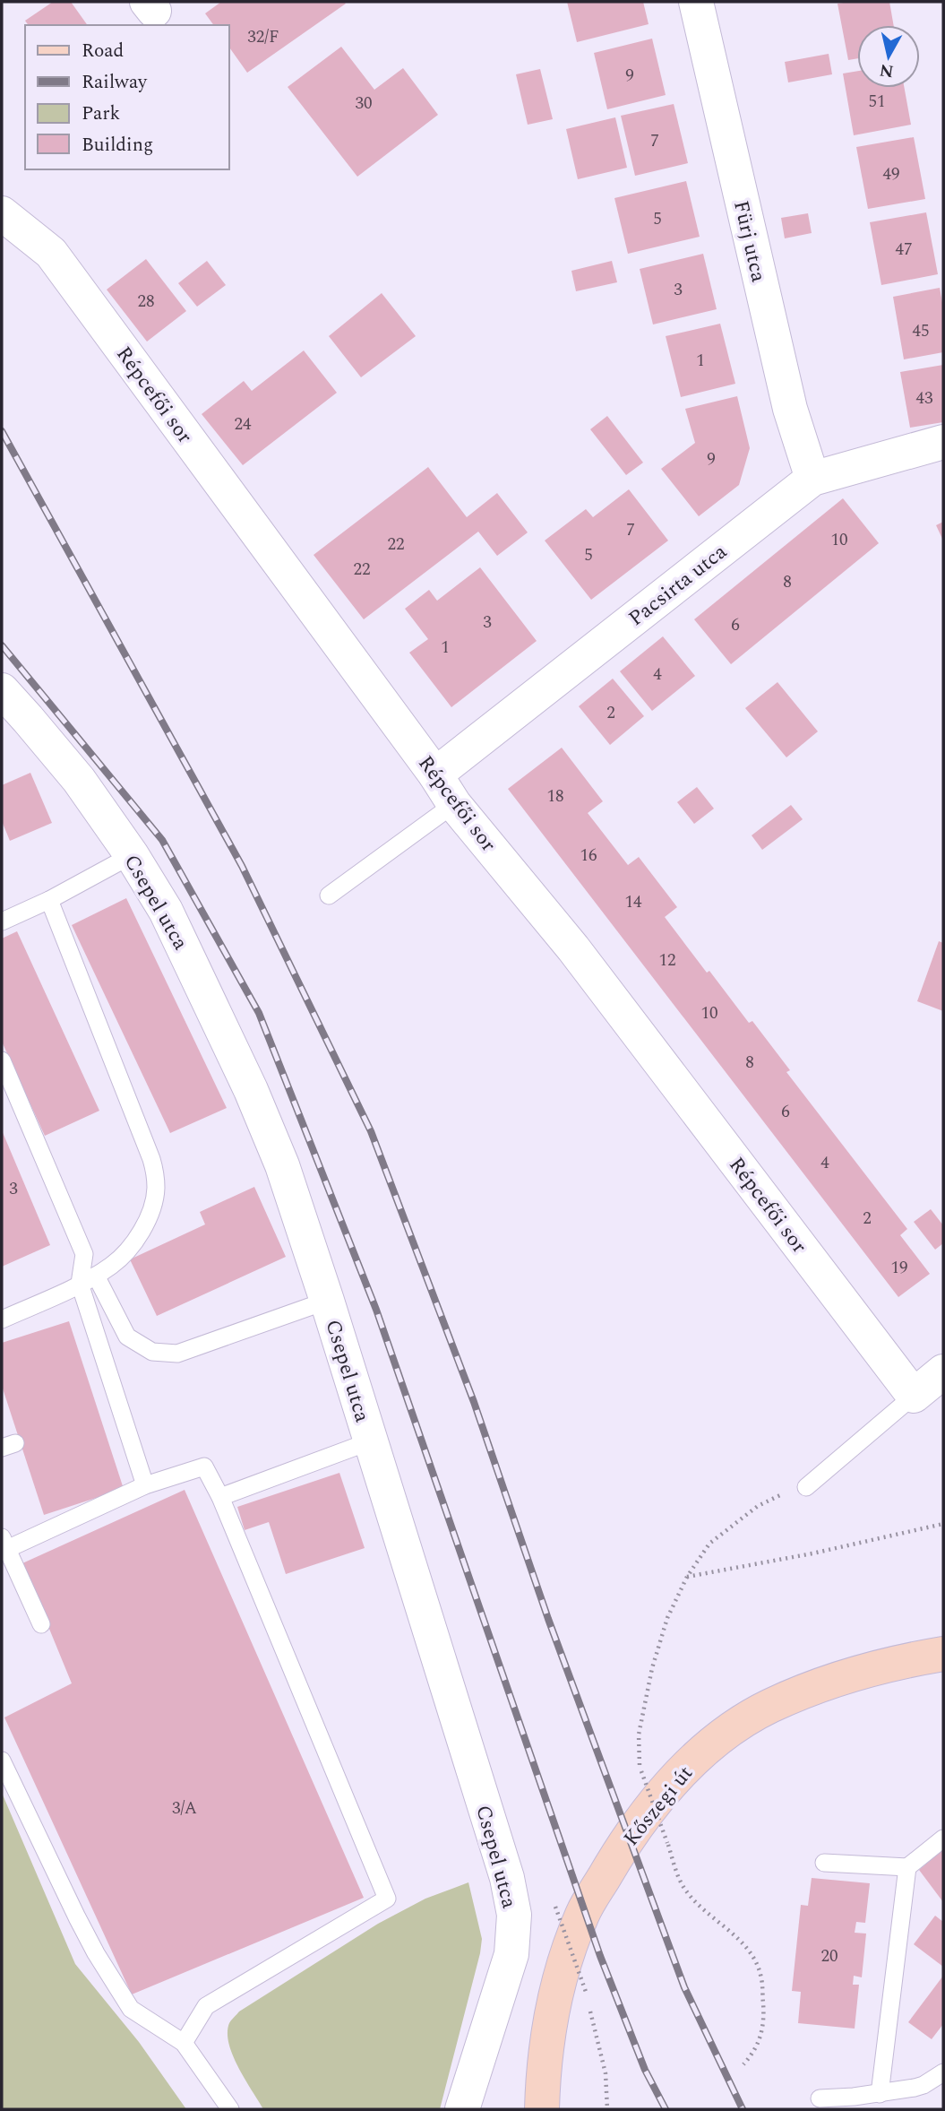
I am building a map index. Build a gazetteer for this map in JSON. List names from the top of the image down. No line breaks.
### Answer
{"streets":{"main road":["Kőszegi út"],"street":["Fürj utca","Répcefői sor","Pacsirta utca","Csepel utca"]},"crossings":[["Fürj utca","Pacsirta utca"],["Répcefői sor","Pacsirta utca"]],"house_numbers":["32/F","9","51","30","7","49","5","47","3","28","45","1","43","24","9","7","10","22","5","22","8","3","6","1","4","2","18","16","14","12","10","8","6","4","3","2","19","3/A","20"],"legend":["Road","Railway","Park","Building"],"north":"bottom"}
